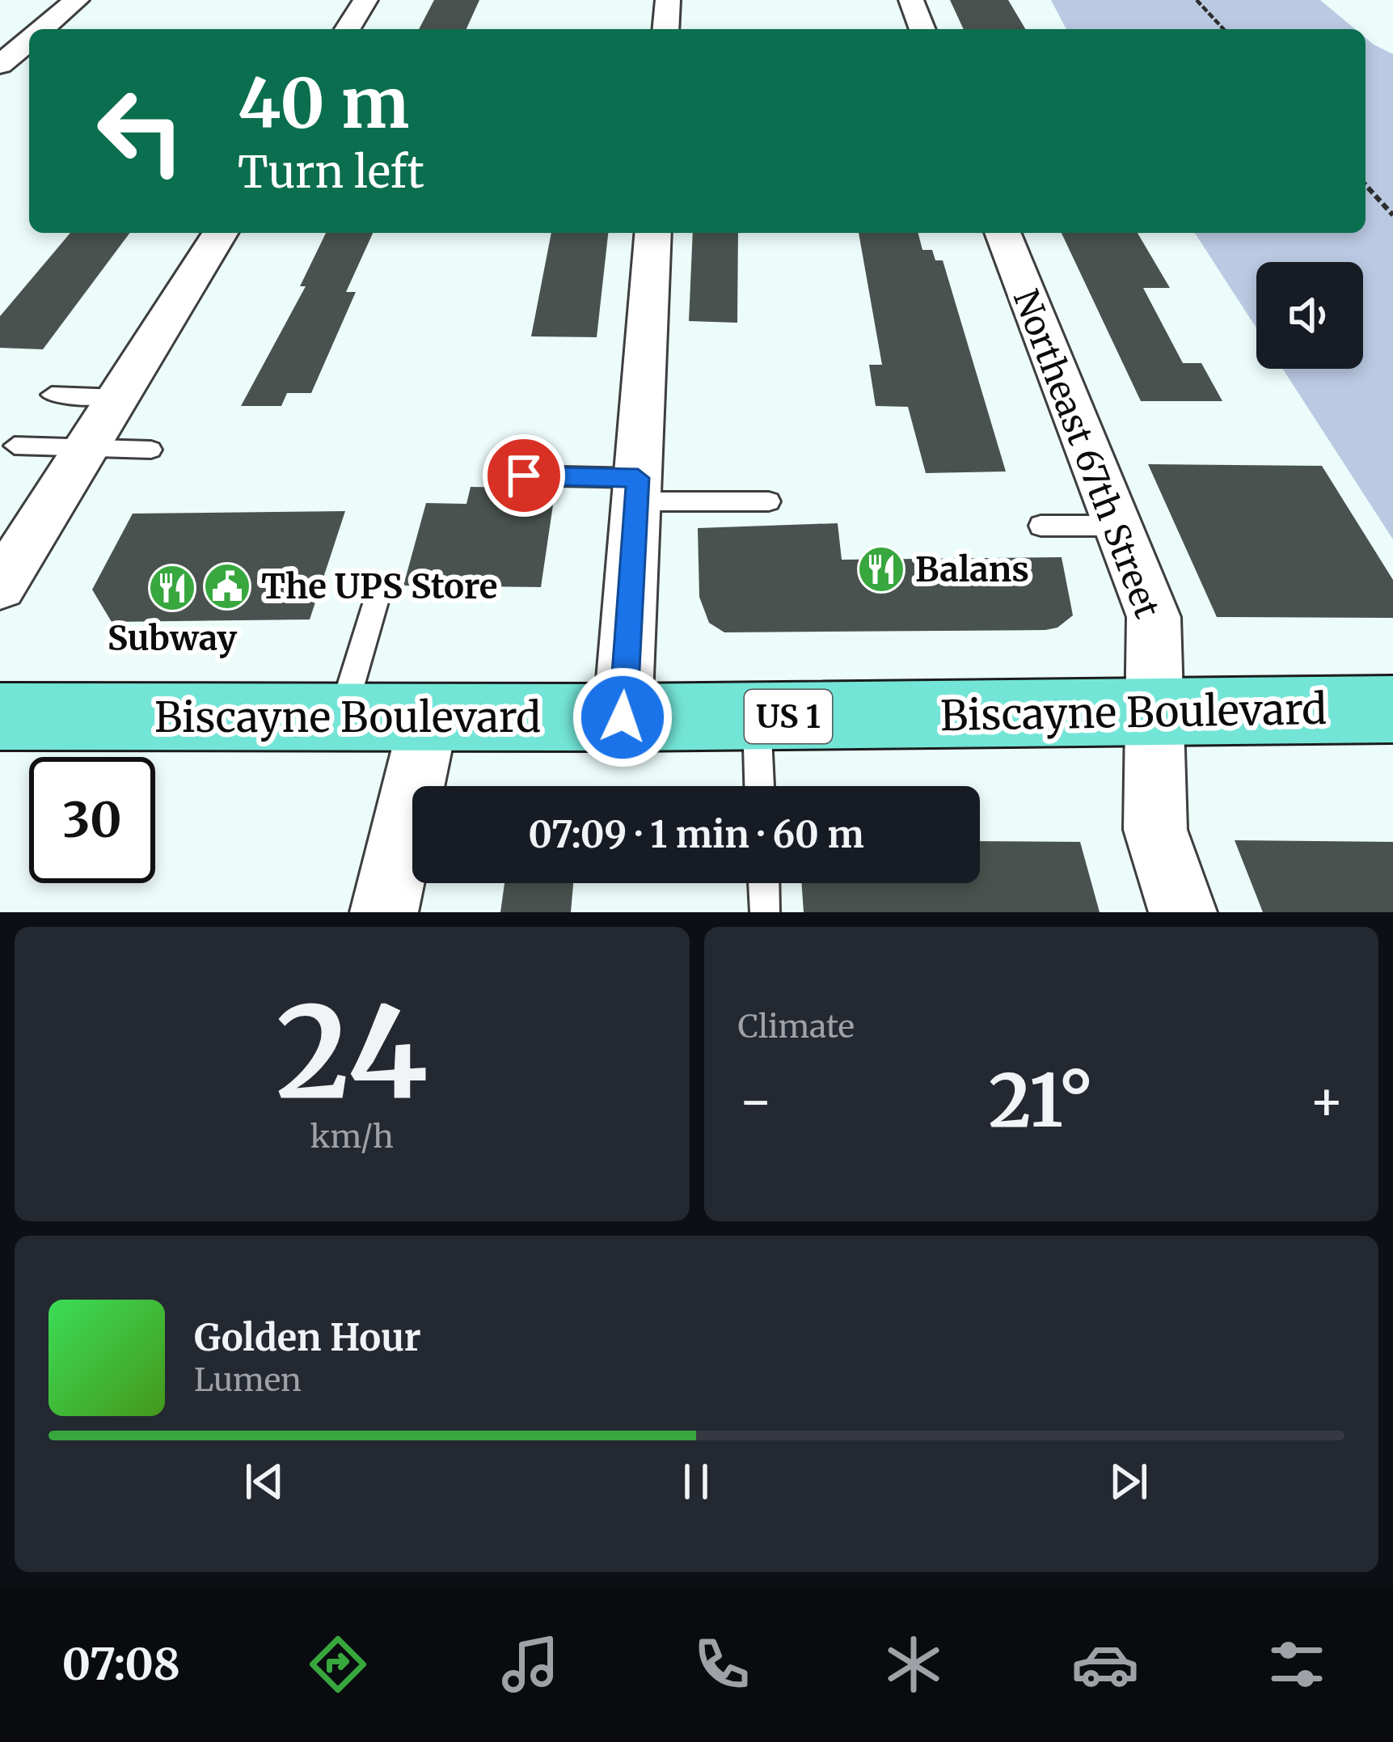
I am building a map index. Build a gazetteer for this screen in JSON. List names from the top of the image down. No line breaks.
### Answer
{"streets":{"main road":["Biscayne Boulevard","US 1"],"street":["Northeast 67th Street"]},"crossings":[["Northeast 67th Street","Biscayne Boulevard"]],"places":{"restaurant":["Balans","Subway"],"public building":["The UPS Store"]},"page":{"turn":["40 m","Turn left"],"limit":"30","trip":"07:09 · 1 min · 60 m","tile":[["24","km/h"],"Climate"],"heat":["−","21°","+"],"song":["Golden Hour","Lumen"],"tabs":"07:08"}}
